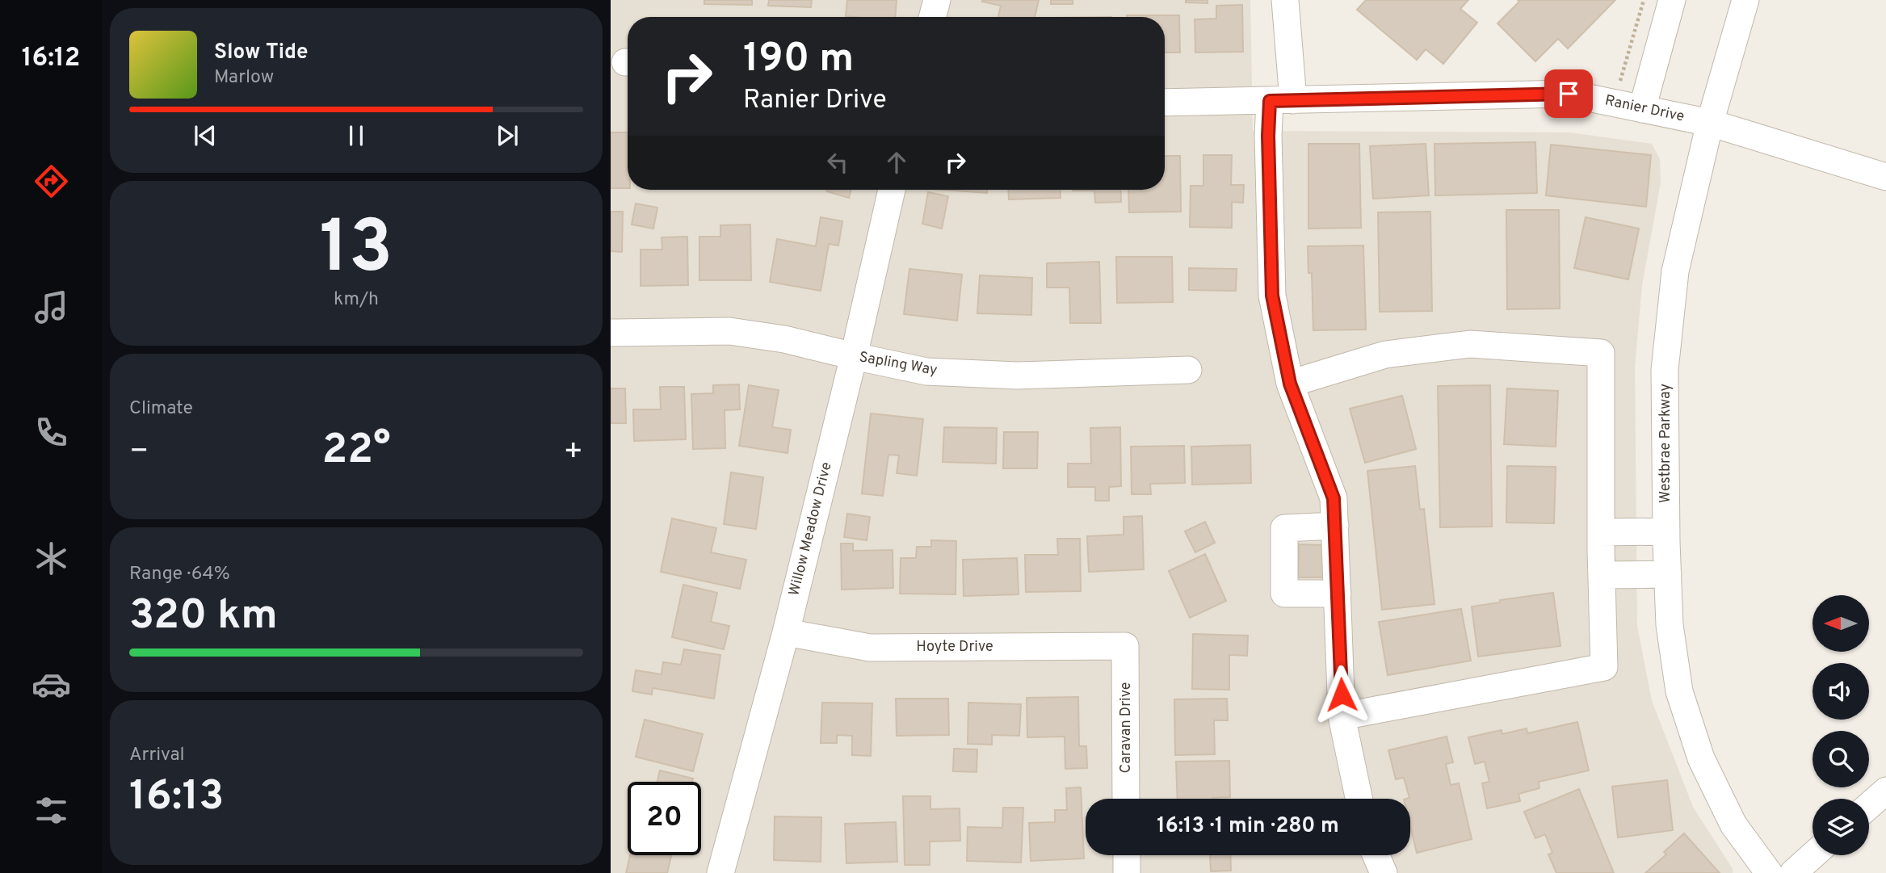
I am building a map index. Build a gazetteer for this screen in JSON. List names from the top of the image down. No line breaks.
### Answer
{"streets":{"street":["Ranier Drive","Sapling Way","Westbrae Parkway","Willow Meadow Drive","Hoyte Drive","Caravan Drive"]},"crossings":[["Ranier Drive","Westbrae Parkway"],["Sapling Way","Willow Meadow Drive"],["Willow Meadow Drive","Hoyte Drive"],["Hoyte Drive","Caravan Drive"]],"north":"left","page":{"tabs":"16:12","turn":["190 m","Ranier Drive"],"song":["Slow Tide","Marlow"],"tile":[["13","km/h"],"Climate",["Range · 64%","320 km"],["Arrival","16:13"]],"heat":["−","22°","+"],"limit":"20","trip":"16:13 · 1 min · 280 m"}}
